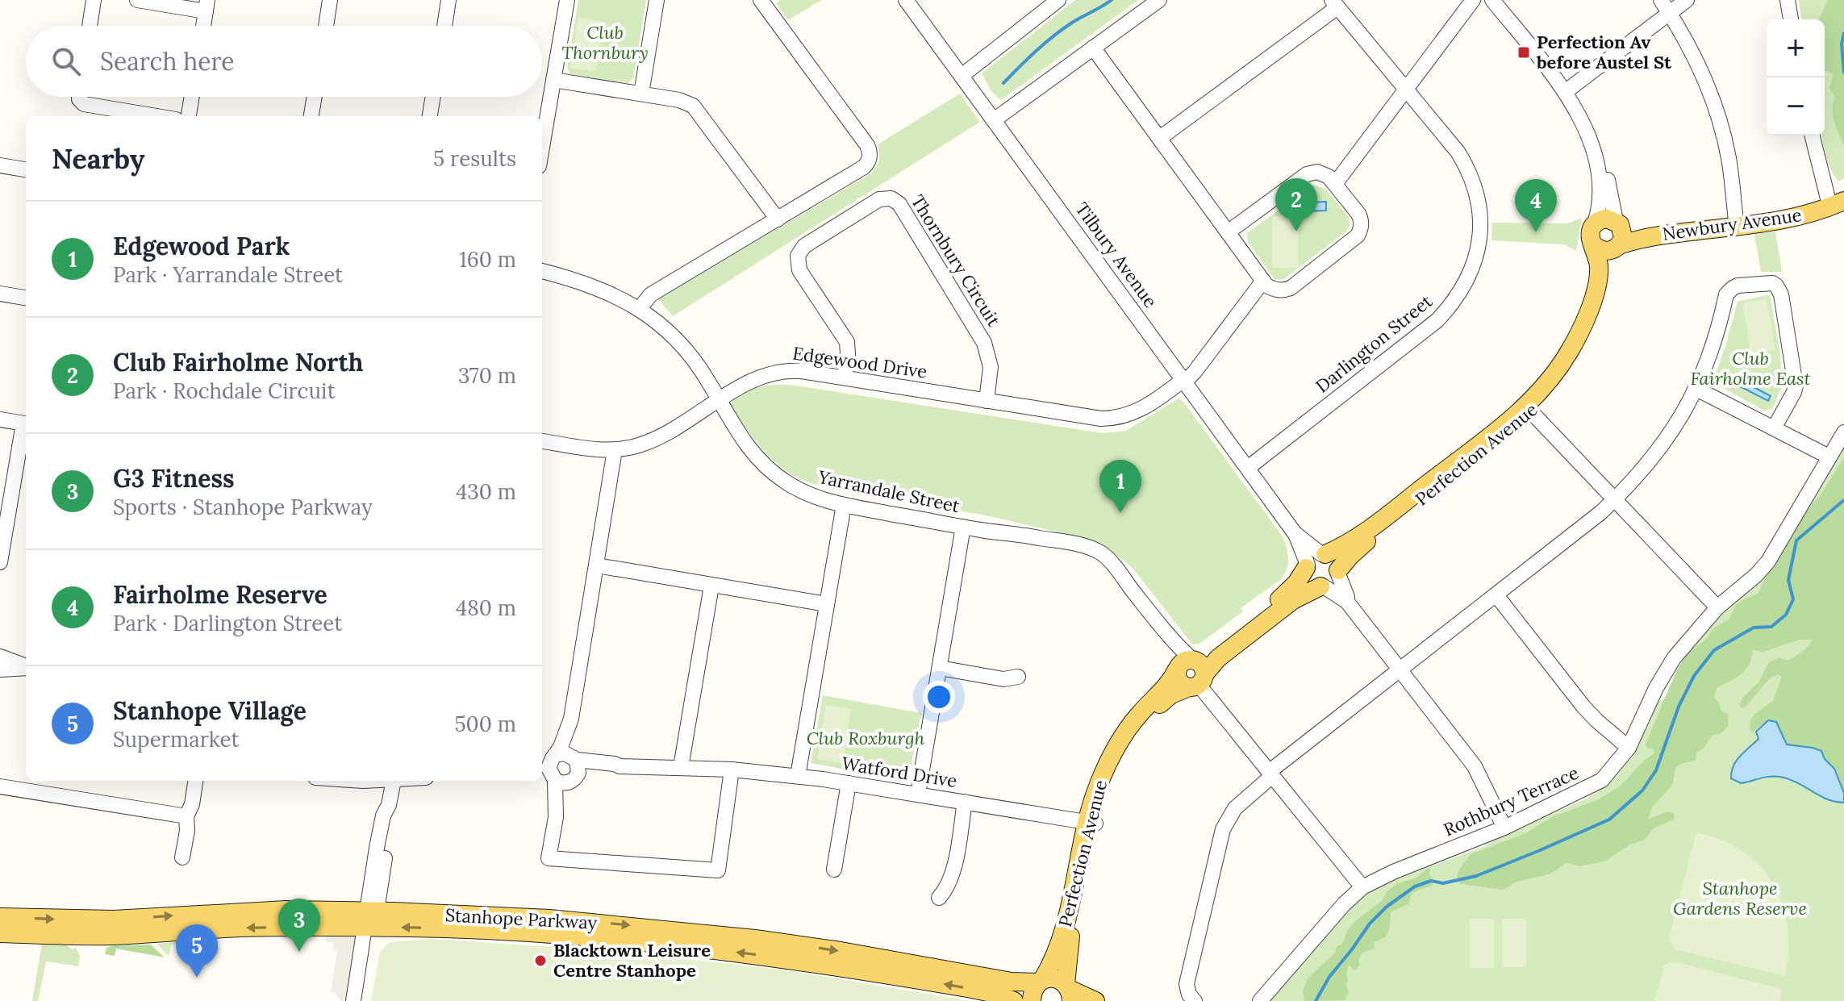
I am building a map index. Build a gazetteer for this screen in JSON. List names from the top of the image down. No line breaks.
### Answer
{"streets":{"main road":["Newbury Avenue","Perfection Avenue","Stanhope Parkway"],"street":["Tilbury Avenue","Thornbury Circuit","Darlington Street","Edgewood Drive","Yarrandale Street","Watford Drive","Rothbury Terrace"]},"crossings":[["Newbury Avenue","Perfection Avenue"],["Tilbury Avenue","Darlington Street"],["Tilbury Avenue","Edgewood Drive"],["Tilbury Avenue","Perfection Avenue"],["Thornbury Circuit","Edgewood Drive"],["Edgewood Drive","Yarrandale Street"],["Perfection Avenue","Yarrandale Street"],["Perfection Avenue","Watford Drive"],["Perfection Avenue","Stanhope Parkway"],["Yarrandale Street","Rothbury Terrace"]],"parks":["Club Thornbury","Club Fairholme East","Club Roxburgh","Stanhope Gardens Reserve"],"places":{"transit":["Perfection Av before Austel St"],"other":["Blacktown Leisure Centre Stanhope"]},"page":{"map_buttons":["+","−"],"search":"Search here","heading":["Nearby","5 results"],"pins":["2","4","1","3","5"],"list":[{"mark":"1","name":"Edgewood Park","note":"Park · Yarrandale Street","value":"160 m"},{"mark":"2","name":"Club Fairholme North","note":"Park · Rochdale Circuit","value":"370 m"},{"mark":"3","name":"G3 Fitness","note":"Sports · Stanhope Parkway","value":"430 m"},{"mark":"4","name":"Fairholme Reserve","note":"Park · Darlington Street","value":"480 m"},{"mark":"5","name":"Stanhope Village","note":"Supermarket","value":"500 m"}]}}
